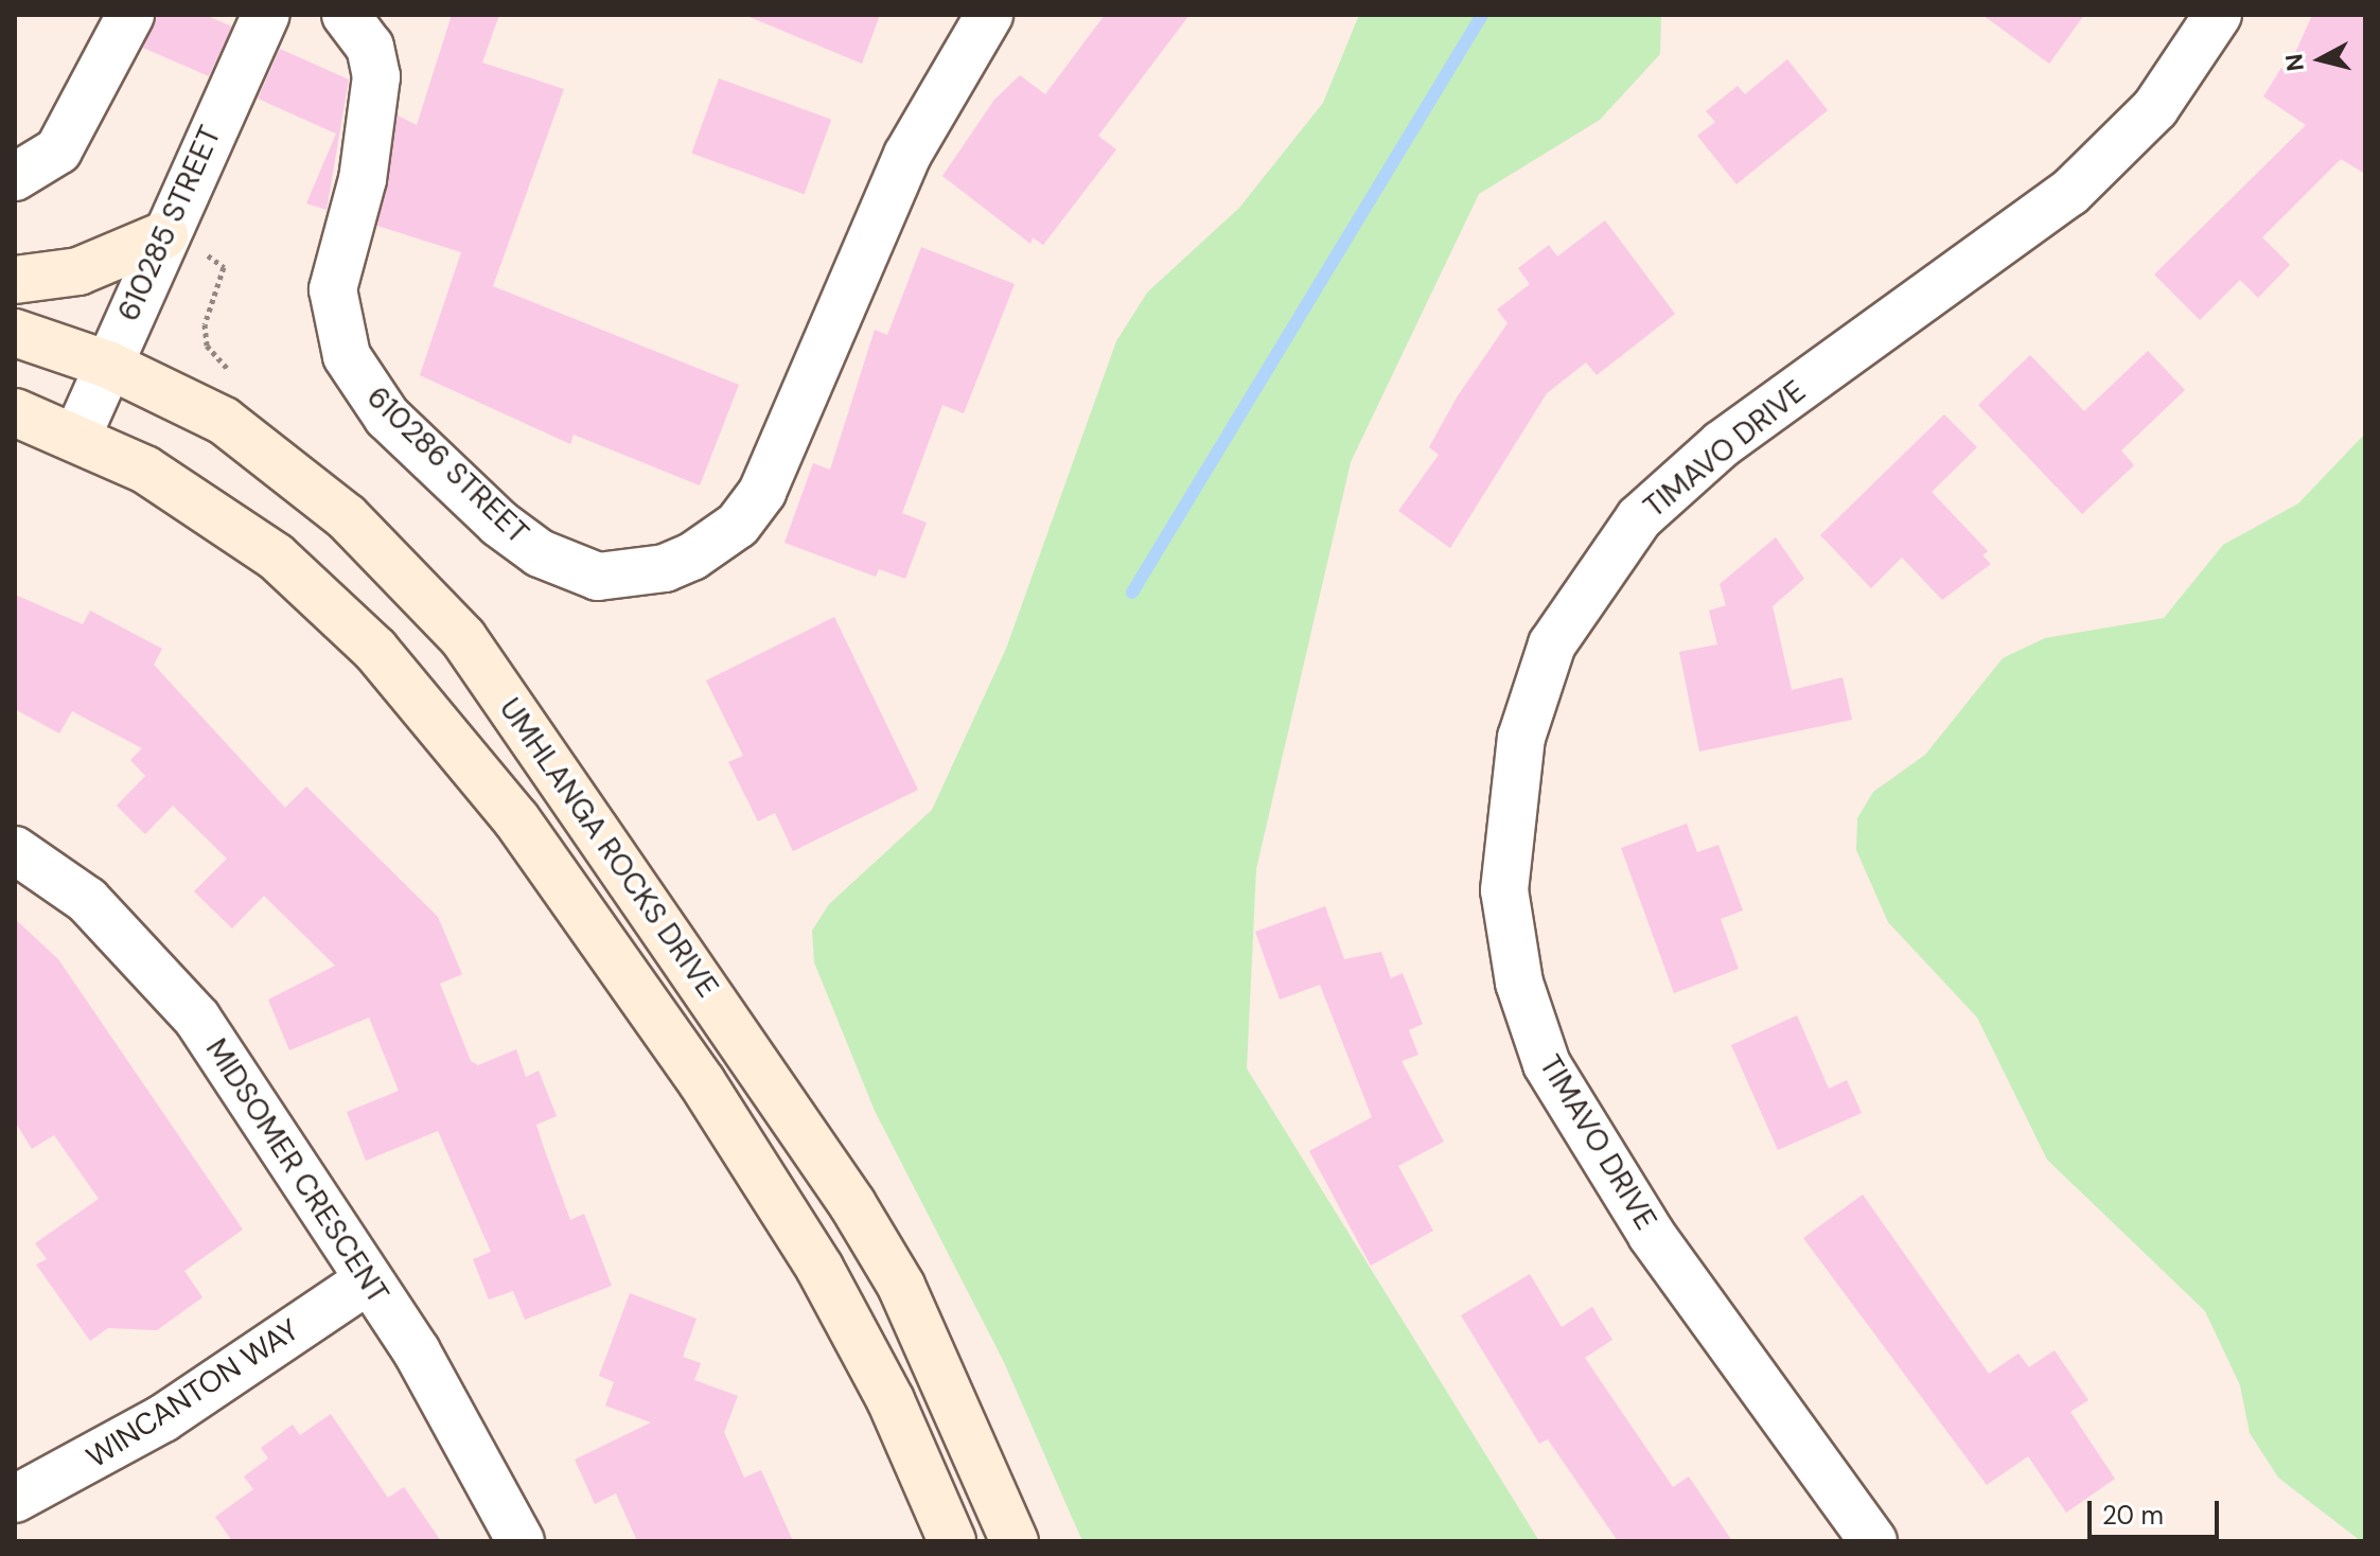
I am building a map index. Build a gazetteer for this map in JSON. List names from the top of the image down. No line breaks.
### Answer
{"streets":{"main road":["UMHLANGA ROCKS DRIVE"],"street":["610285 STREET","TIMAVO DRIVE","610286 STREET","MIDSOMER CRESCENT","WINCANTON WAY"]},"crossings":[["610285 STREET","UMHLANGA ROCKS DRIVE"],["MIDSOMER CRESCENT","WINCANTON WAY"]],"scale_bar":"20 m","north":"left"}
